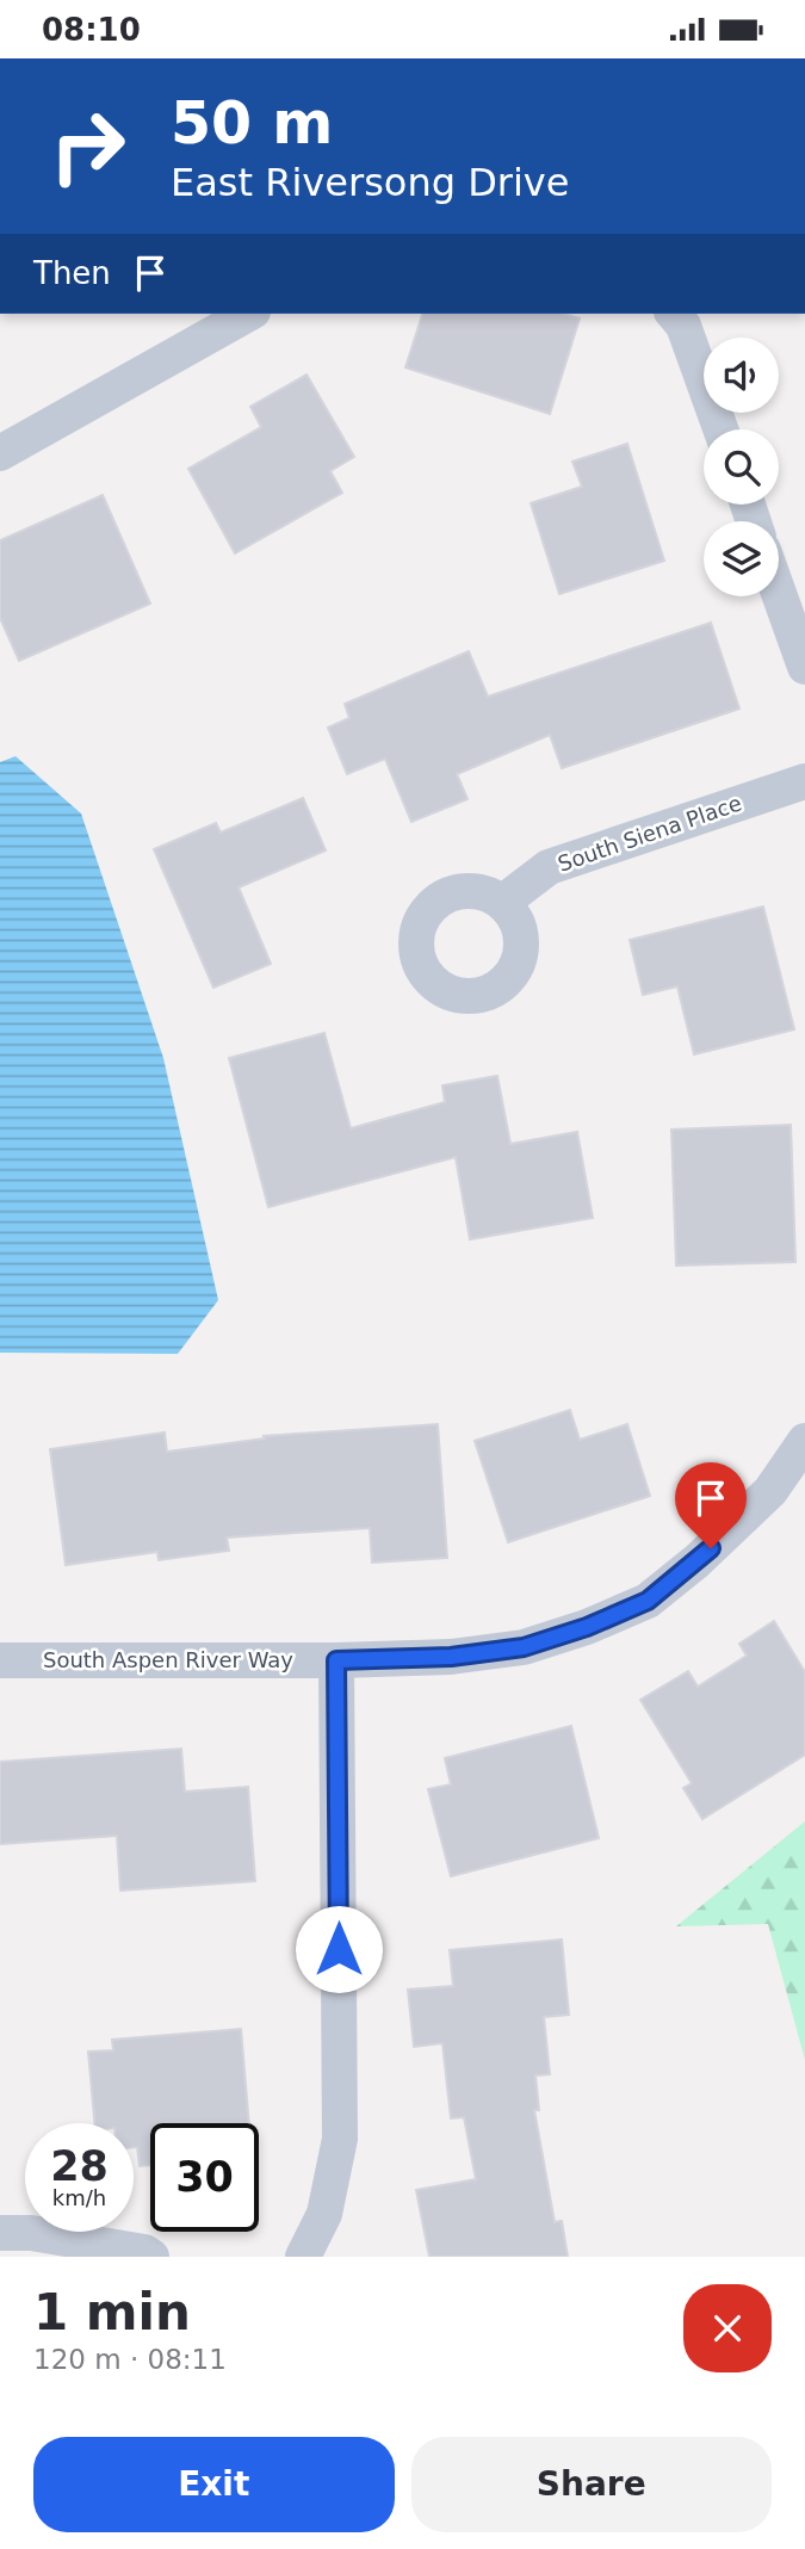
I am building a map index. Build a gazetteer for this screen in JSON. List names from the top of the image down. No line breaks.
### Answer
{"streets":{"street":["South Siena Place","South Aspen River Way"]},"page":{"status":"08:10","turn":["50 m","East Riversong Drive"],"then":"Then","speed":"28 km/h","limit":"30","heading":["1 min","120 m · 08:11"],"buttons":["Exit","Share"]}}
